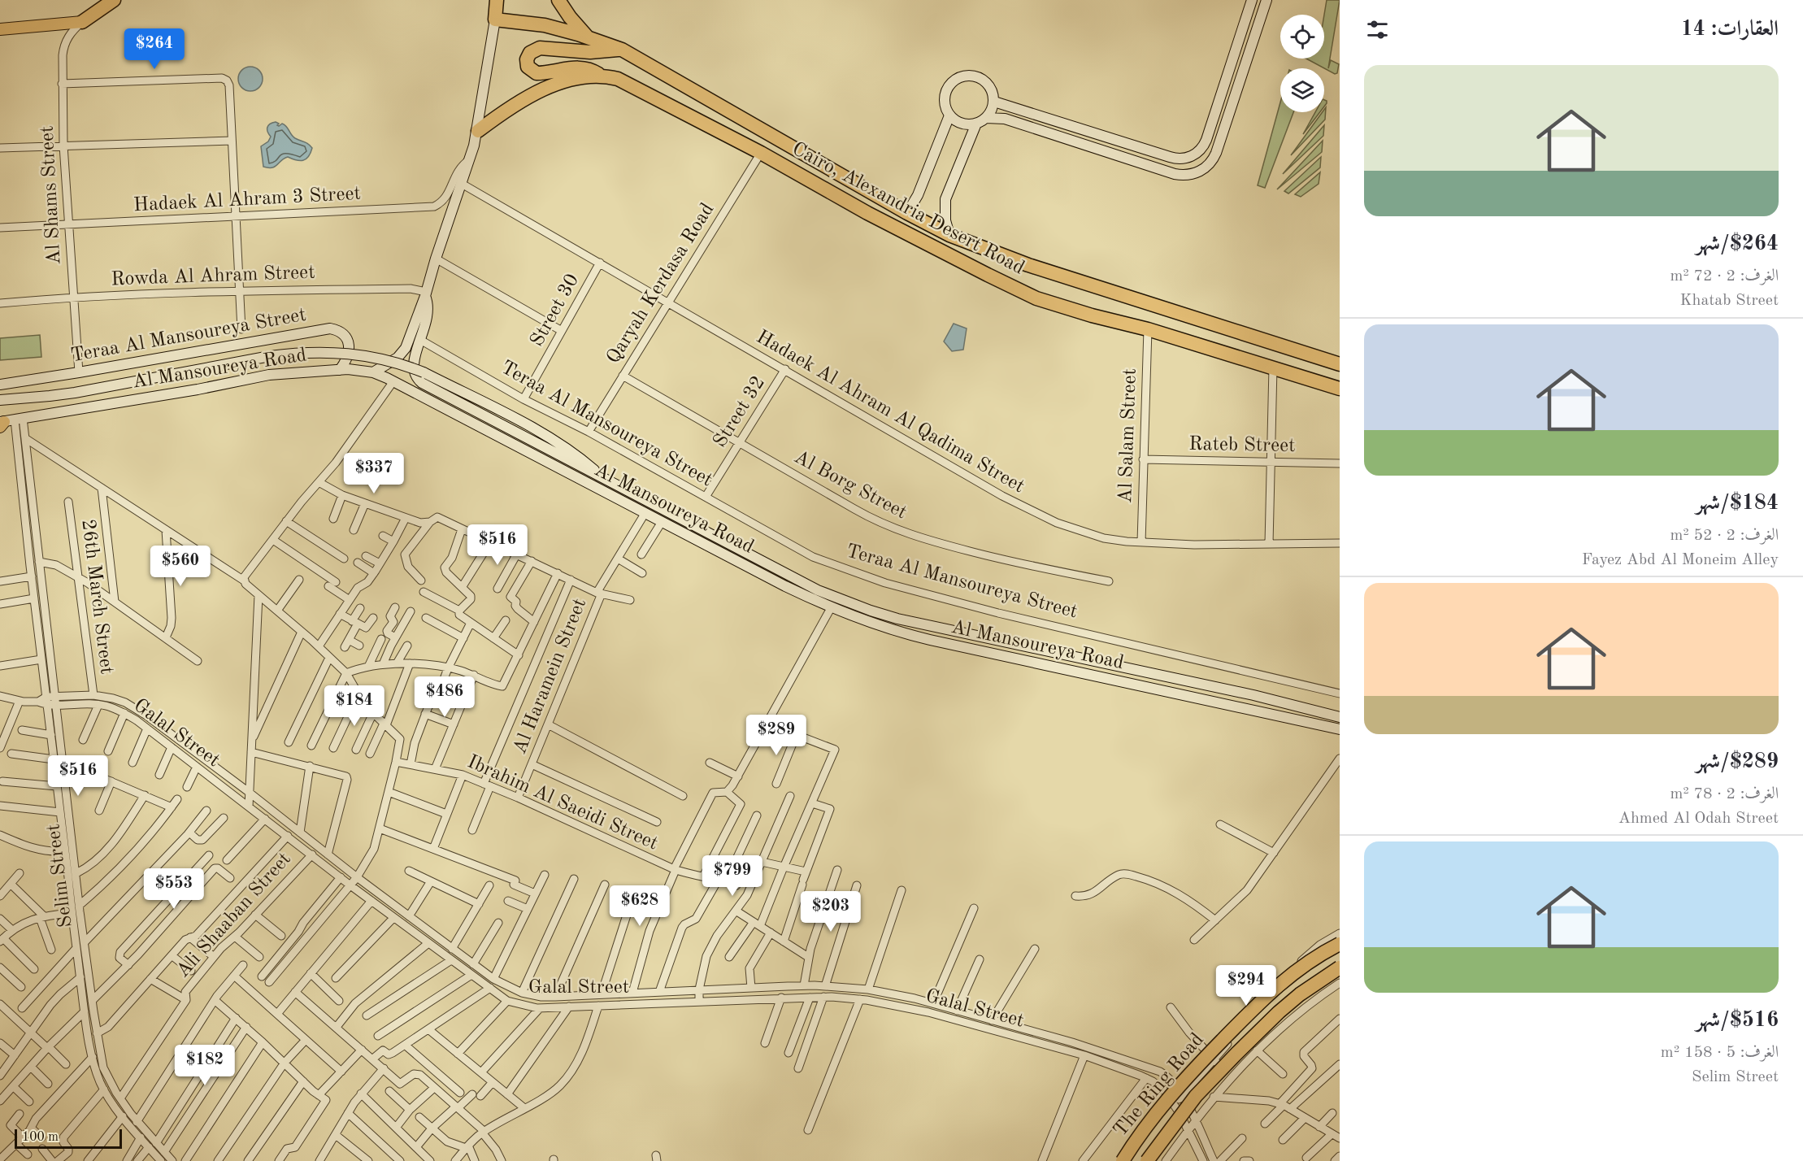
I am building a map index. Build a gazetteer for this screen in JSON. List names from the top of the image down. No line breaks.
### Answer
{"streets":{"highway":["Cairo, Alexandria Desert Road","The Ring Road"],"main road":["Teraa Al Mansoureya Street","Al Mansoureya Road"],"street":["Al Shams Street","Hadaek Al Ahram 3 Street","Rowda Al Ahram Street","Qaryah Kerdasa Road","Street 30","Street 32","Hadaek Al Ahram Al Qadima Street","Al Salam Street","Rateb Street","Al Borg Street","26th March Street","Al Haramein Street","Galal Street","Ibrahim Al Saeidi Street","Selim Street","Ali Shaaban Street"]},"crossings":[["Al Shams Street","Hadaek Al Ahram 3 Street"],["Al Shams Street","Rowda Al Ahram Street"],["Al Shams Street","Teraa Al Mansoureya Street"],["Cairo, Alexandria Desert Road","Qaryah Kerdasa Road"],["Cairo, Alexandria Desert Road","Al Salam Street"],["Rowda Al Ahram Street","Al Mansoureya Road"],["Qaryah Kerdasa Road","Teraa Al Mansoureya Street"],["Qaryah Kerdasa Road","Hadaek Al Ahram Al Qadima Street"],["Qaryah Kerdasa Road","Al Borg Street"],["Street 30","Teraa Al Mansoureya Street"],["Street 30","Hadaek Al Ahram Al Qadima Street"],["Teraa Al Mansoureya Street","Al Mansoureya Road"],["Teraa Al Mansoureya Street","Street 32"],["Al Mansoureya Road","Al Haramein Street"],["Al Mansoureya Road","Selim Street"],["Street 32","Hadaek Al Ahram Al Qadima Street"],["Street 32","Al Borg Street"],["Hadaek Al Ahram Al Qadima Street","Al Salam Street"],["Al Salam Street","Rateb Street"],["26th March Street","Galal Street"],["Al Haramein Street","Ibrahim Al Saeidi Street"],["Galal Street","Selim Street"],["Galal Street","Ali Shaaban Street"],["Selim Street","Ali Shaaban Street"]],"scale_bar":"100 m","page":{"heading":"العقارات: 14","price":["$264","$337","$516","$560","$486","$184","$289","$516","$799","$553","$628","$203","$294","$182"],"list":[{"name":"$264/شهر","note":"الغرف: 2 · 72 m² · Khatab Street"},{"name":"$184/شهر","note":"الغرف: 2 · 52 m² · Fayez Abd Al Moneim Alley"},{"name":"$289/شهر","note":"الغرف: 2 · 78 m² · Ahmed Al Odah Street"},{"name":"$516/شهر","note":"الغرف: 5 · 158 m² · Selim Street"}],"scale":"100 m"}}
